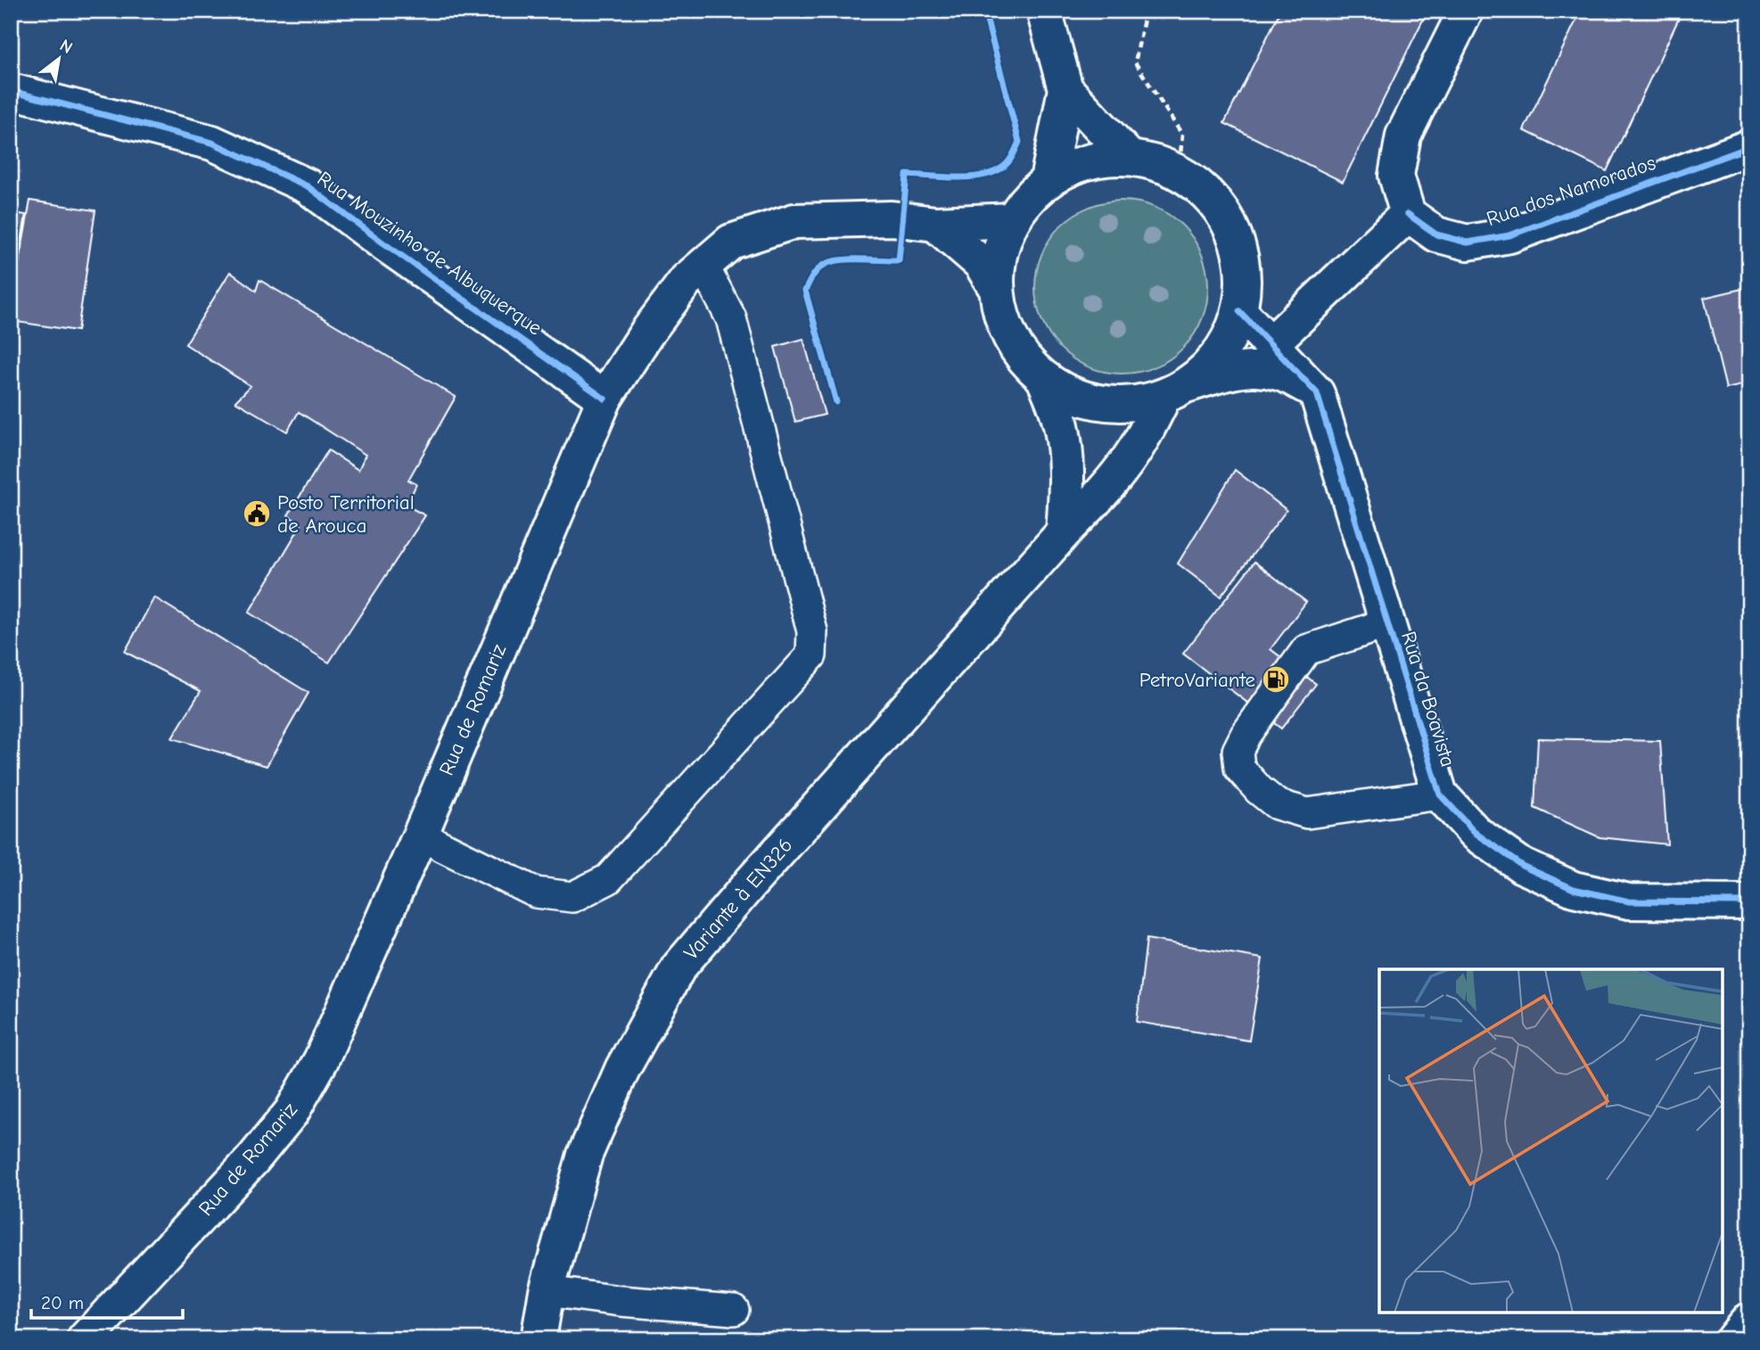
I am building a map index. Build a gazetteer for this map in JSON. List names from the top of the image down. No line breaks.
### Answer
{"streets":{"main road":["Rua dos Namorados","Rua Mouzinho de Albuquerque","Rua da Boavista","Rua de Romariz","Variante à EN326"]},"crossings":[["Rua Mouzinho de Albuquerque","Rua de Romariz"]],"places":{"public building":["Posto Territorial de Arouca"],"fuel station":["PetroVariante"]},"scale_bar":"20 m","north":"top right"}
